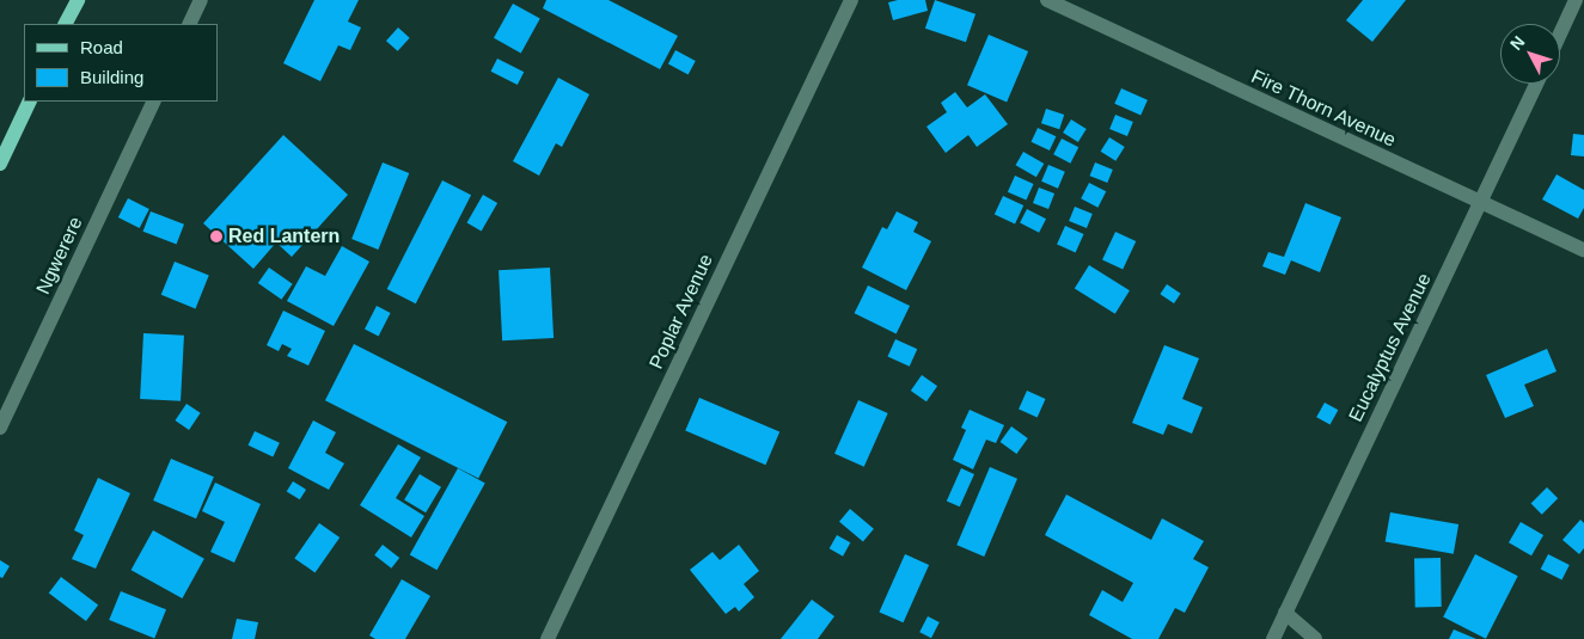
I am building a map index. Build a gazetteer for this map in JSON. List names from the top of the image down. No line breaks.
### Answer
{"streets":{"street":["Fire Thorn Avenue","Ngwerere","Poplar Avenue","Eucalyptus Avenue"]},"crossings":[["Fire Thorn Avenue","Eucalyptus Avenue"]],"places":["Red Lantern"],"legend":["Road","Building"],"north":"top left"}
